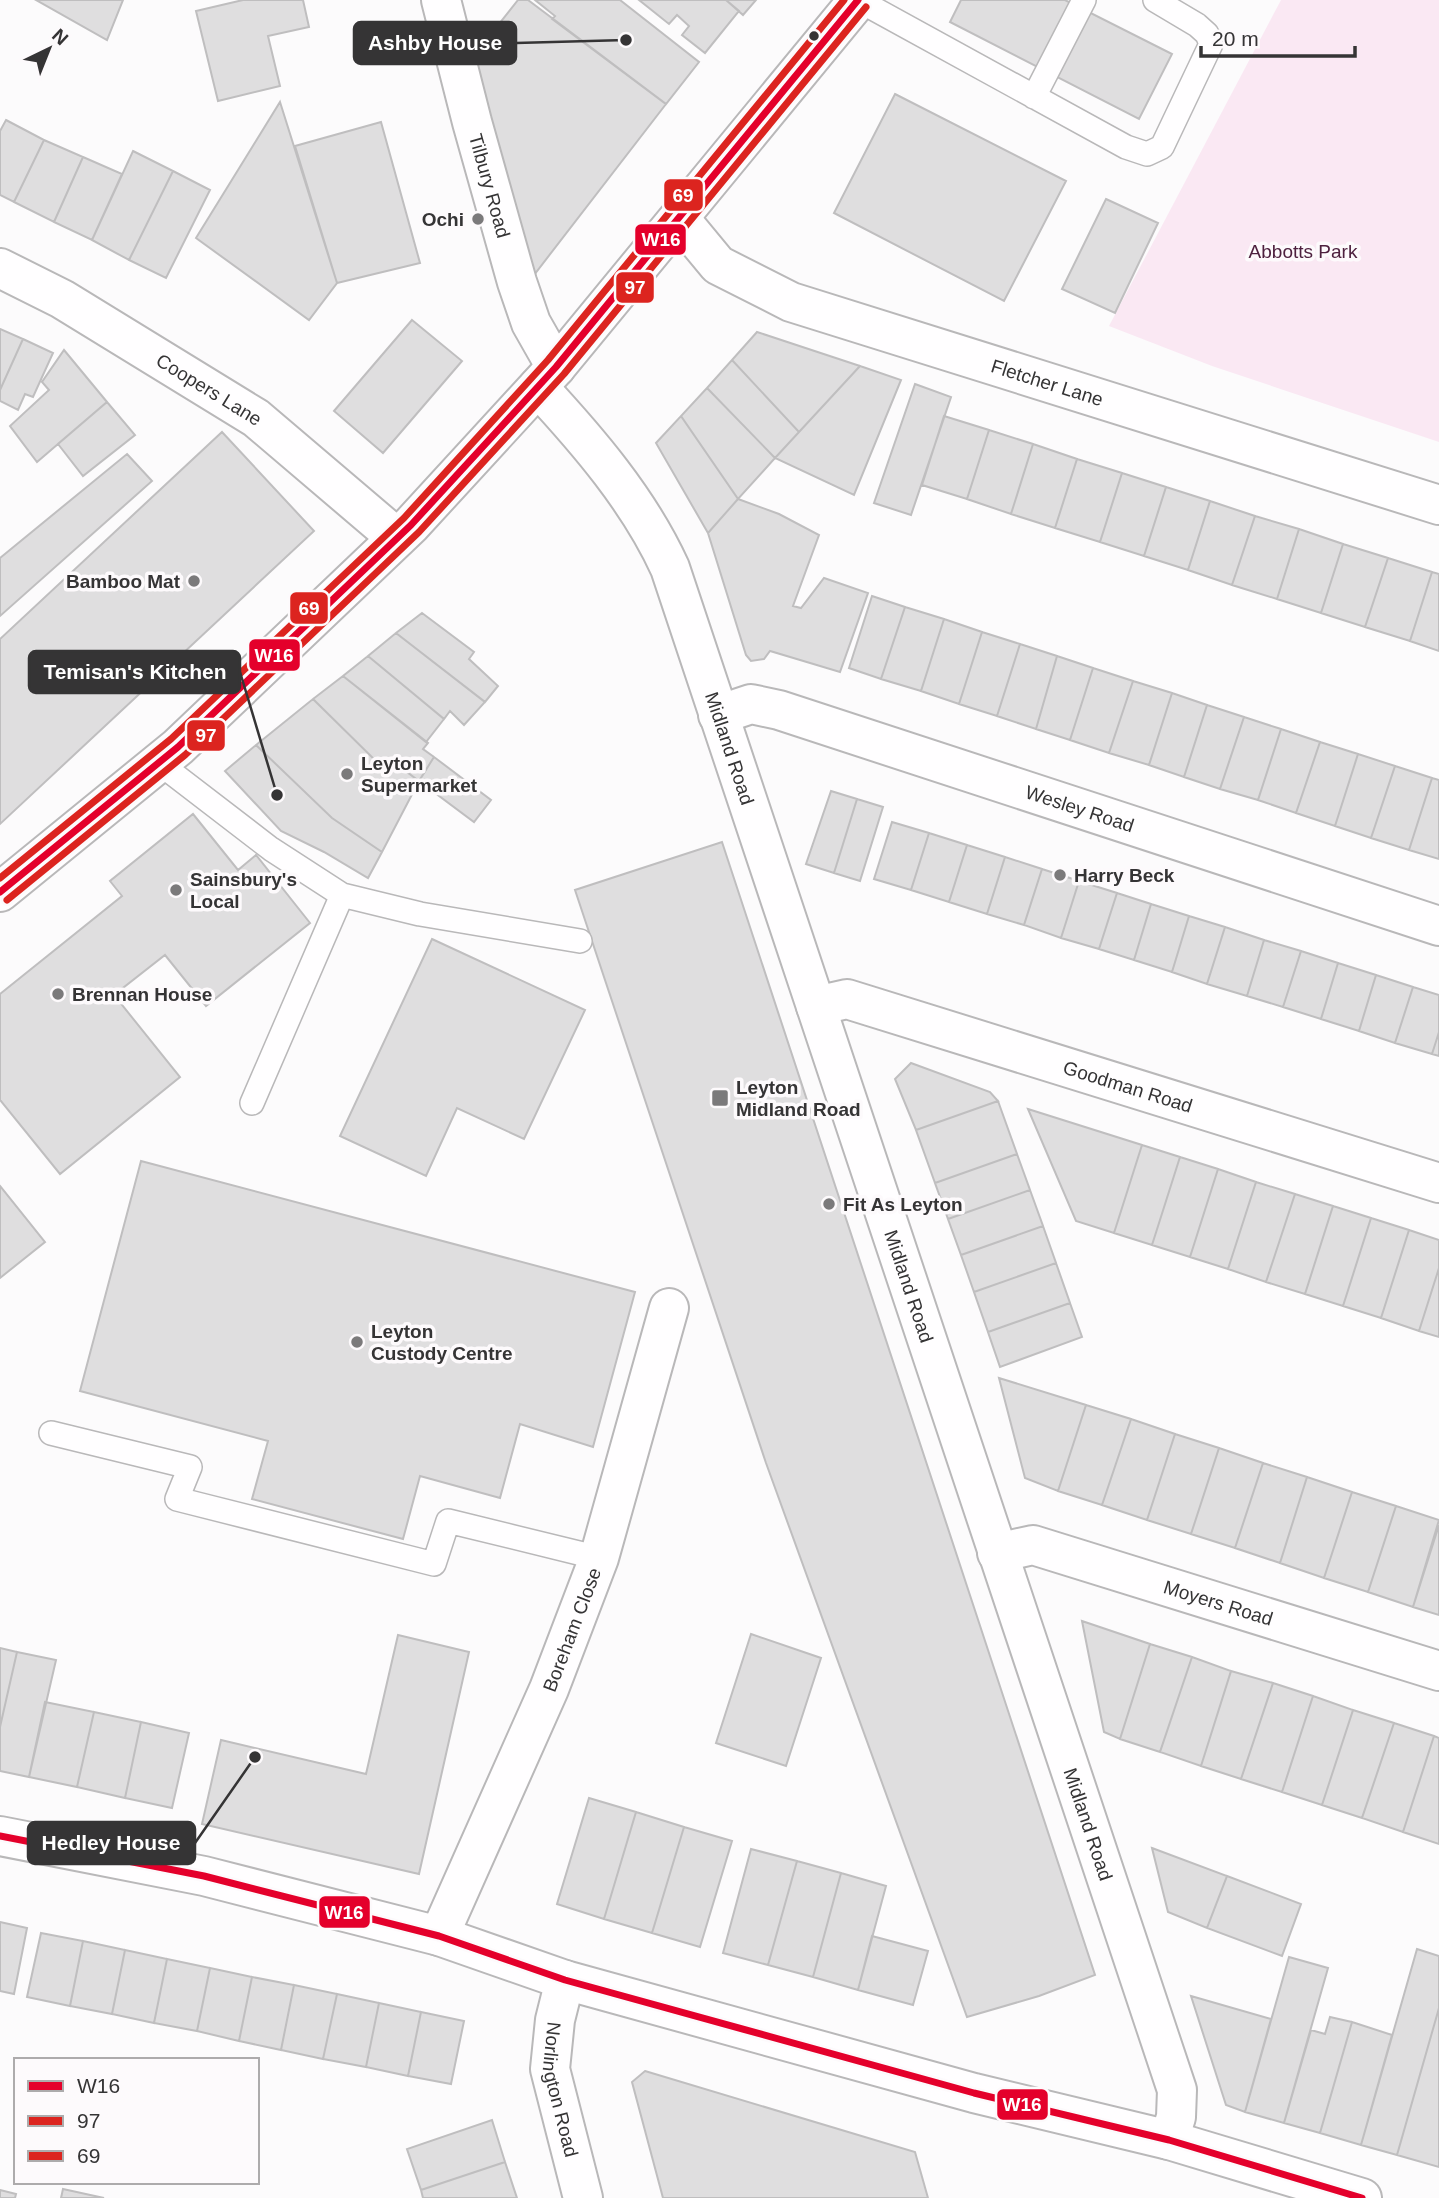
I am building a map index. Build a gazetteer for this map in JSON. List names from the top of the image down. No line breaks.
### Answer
{"streets":{"street":["Tilbury Road","Fletcher Lane","Coopers Lane","Midland Road","Wesley Road","Goodman Road","Moyers Road","Boreham Close","Norlington Road"]},"crossings":[["Tilbury Road","Midland Road"],["Midland Road","Wesley Road"],["Midland Road","Goodman Road"],["Midland Road","Moyers Road"]],"parks":["Abbotts Park"],"places":{"other":["Ashby House","Ochi","Bamboo Mat","Leyton Supermarket","Temisan's Kitchen","Harry Beck","Sainsbury's Local","Brennan House","Fit As Leyton","Leyton Custody Centre","Hedley House"],"transit":["Leyton Midland Road"]},"lines":["transit line W16","transit line 69","transit line 97"],"legend":["W16","97","69"],"scale_bar":"20 m","north":"top right"}
